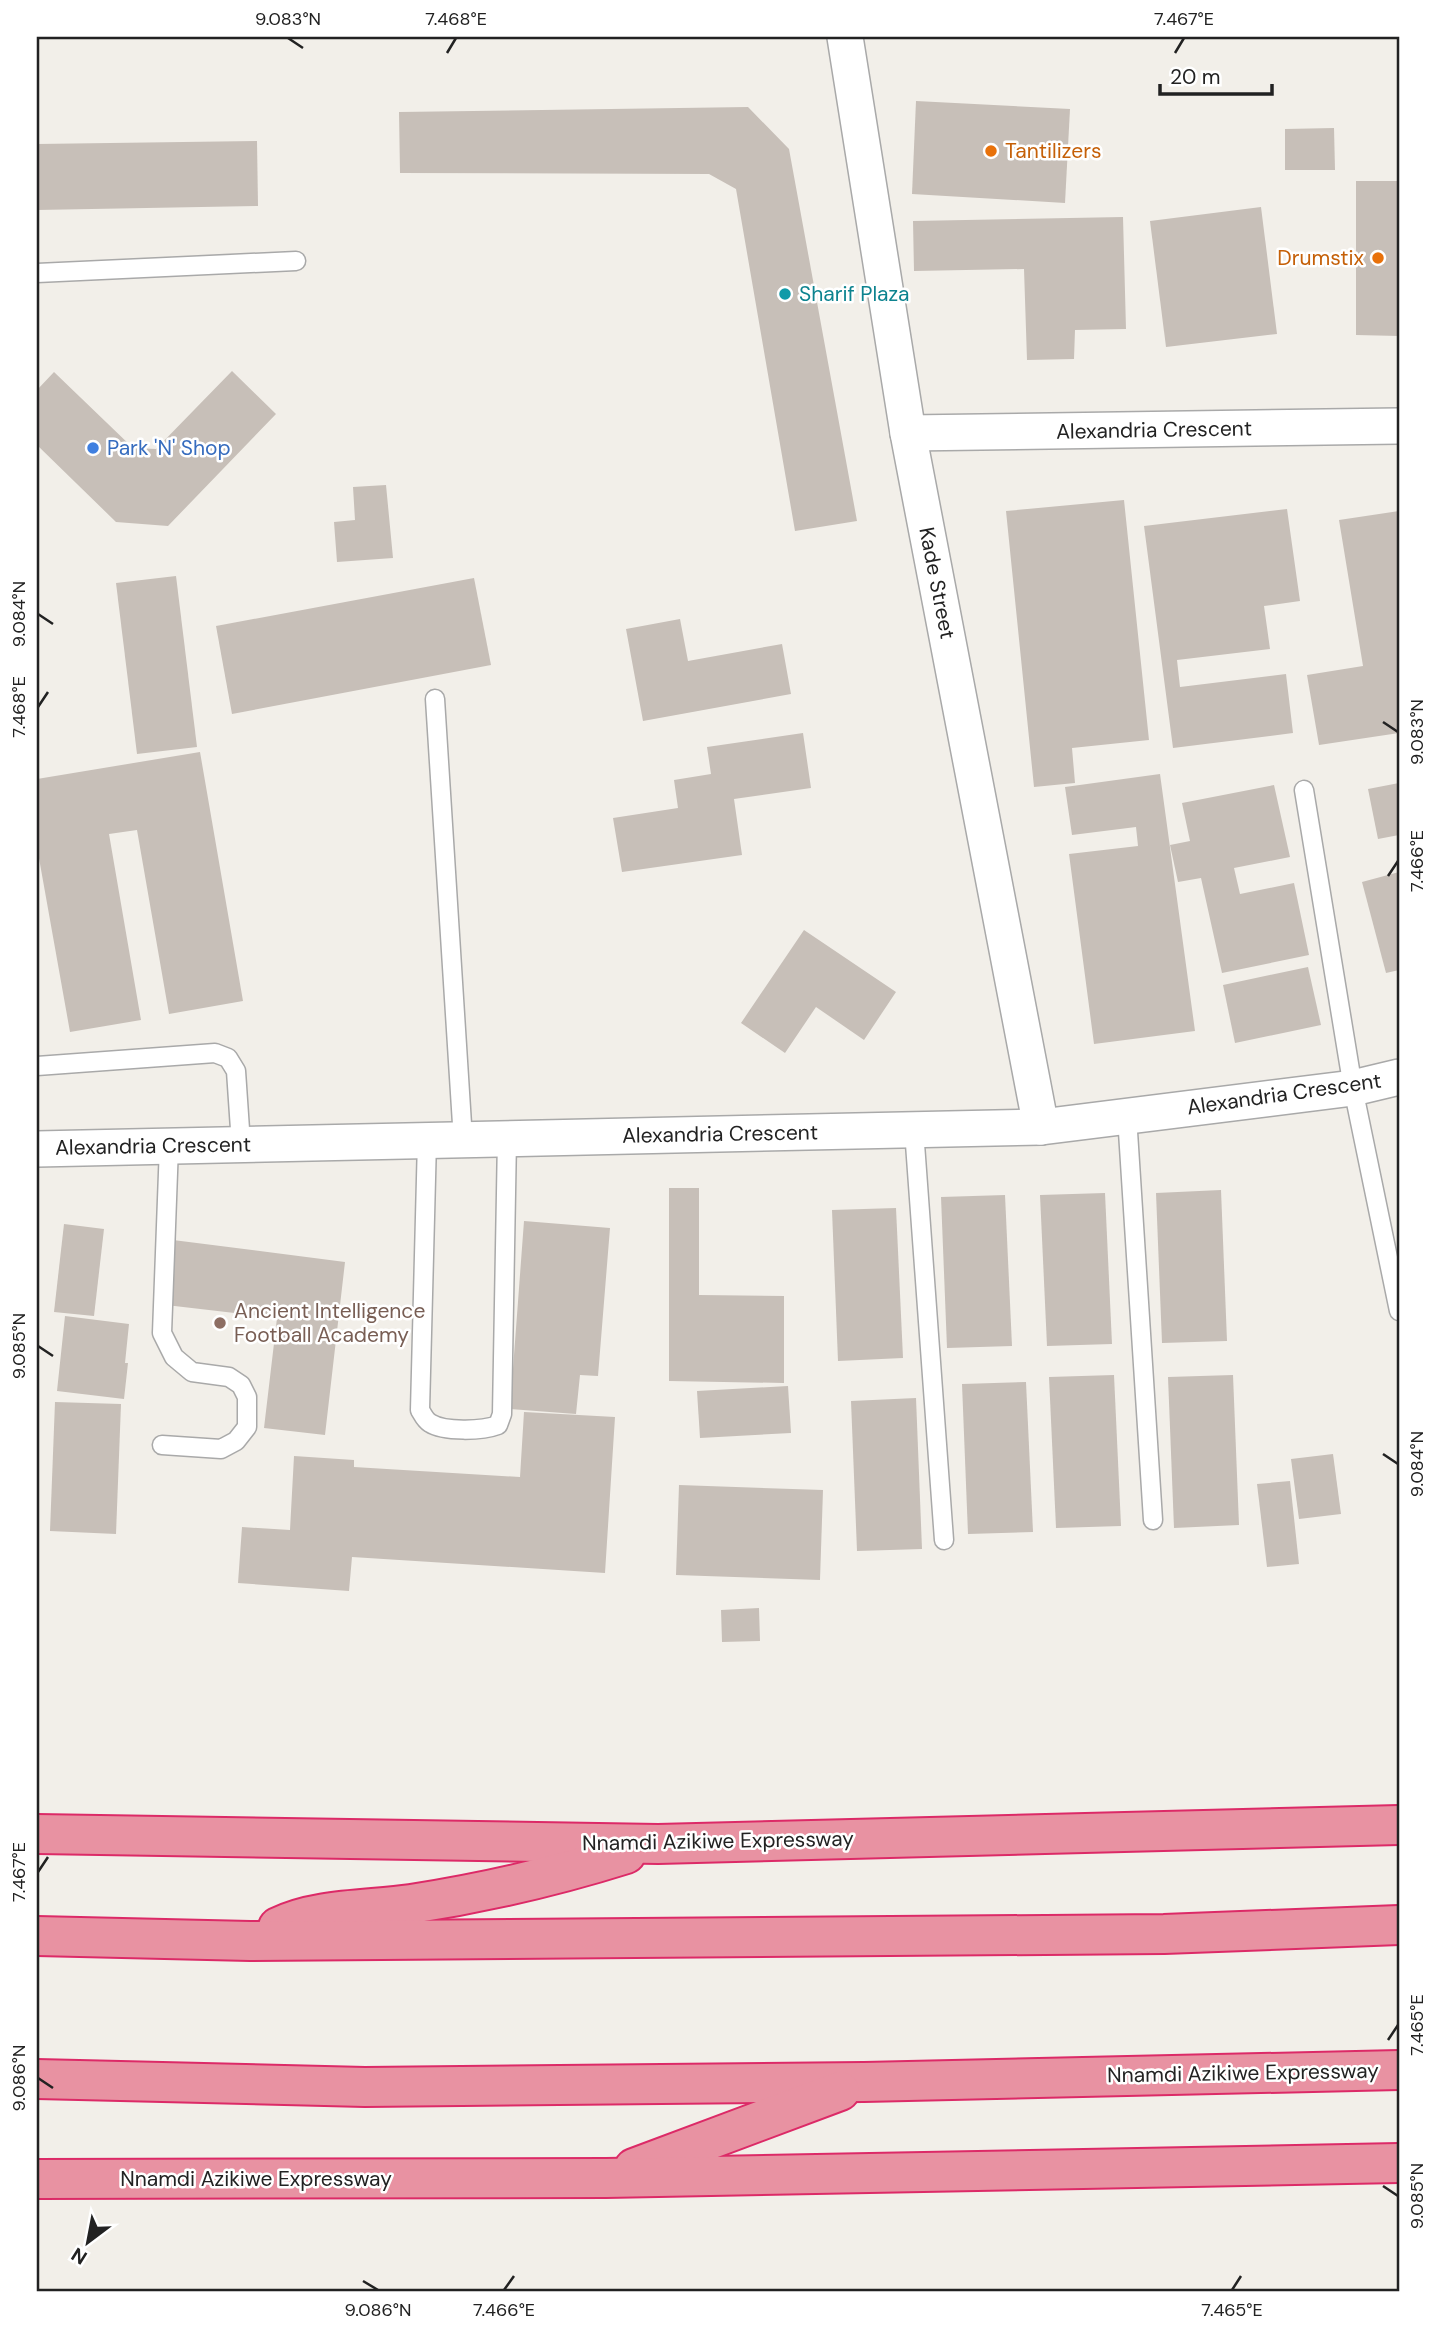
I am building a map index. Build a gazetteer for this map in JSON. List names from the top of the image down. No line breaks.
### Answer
{"streets":{"highway":["Nnamdi Azikiwe Expressway"],"street":["Alexandria Crescent","Kade Street"]},"crossings":[["Alexandria Crescent","Kade Street"]],"places":["Tantilizers","Drumstix","Sharif Plaza","Park 'N' Shop","Ancient Intelligence Football Academy"],"scale_bar":"20 m","north":"bottom left","coordinates":["9.083°N","7.468°E","7.467°E","9.084°N","7.466°E","9.085°N","7.465°E","9.086°N"]}
